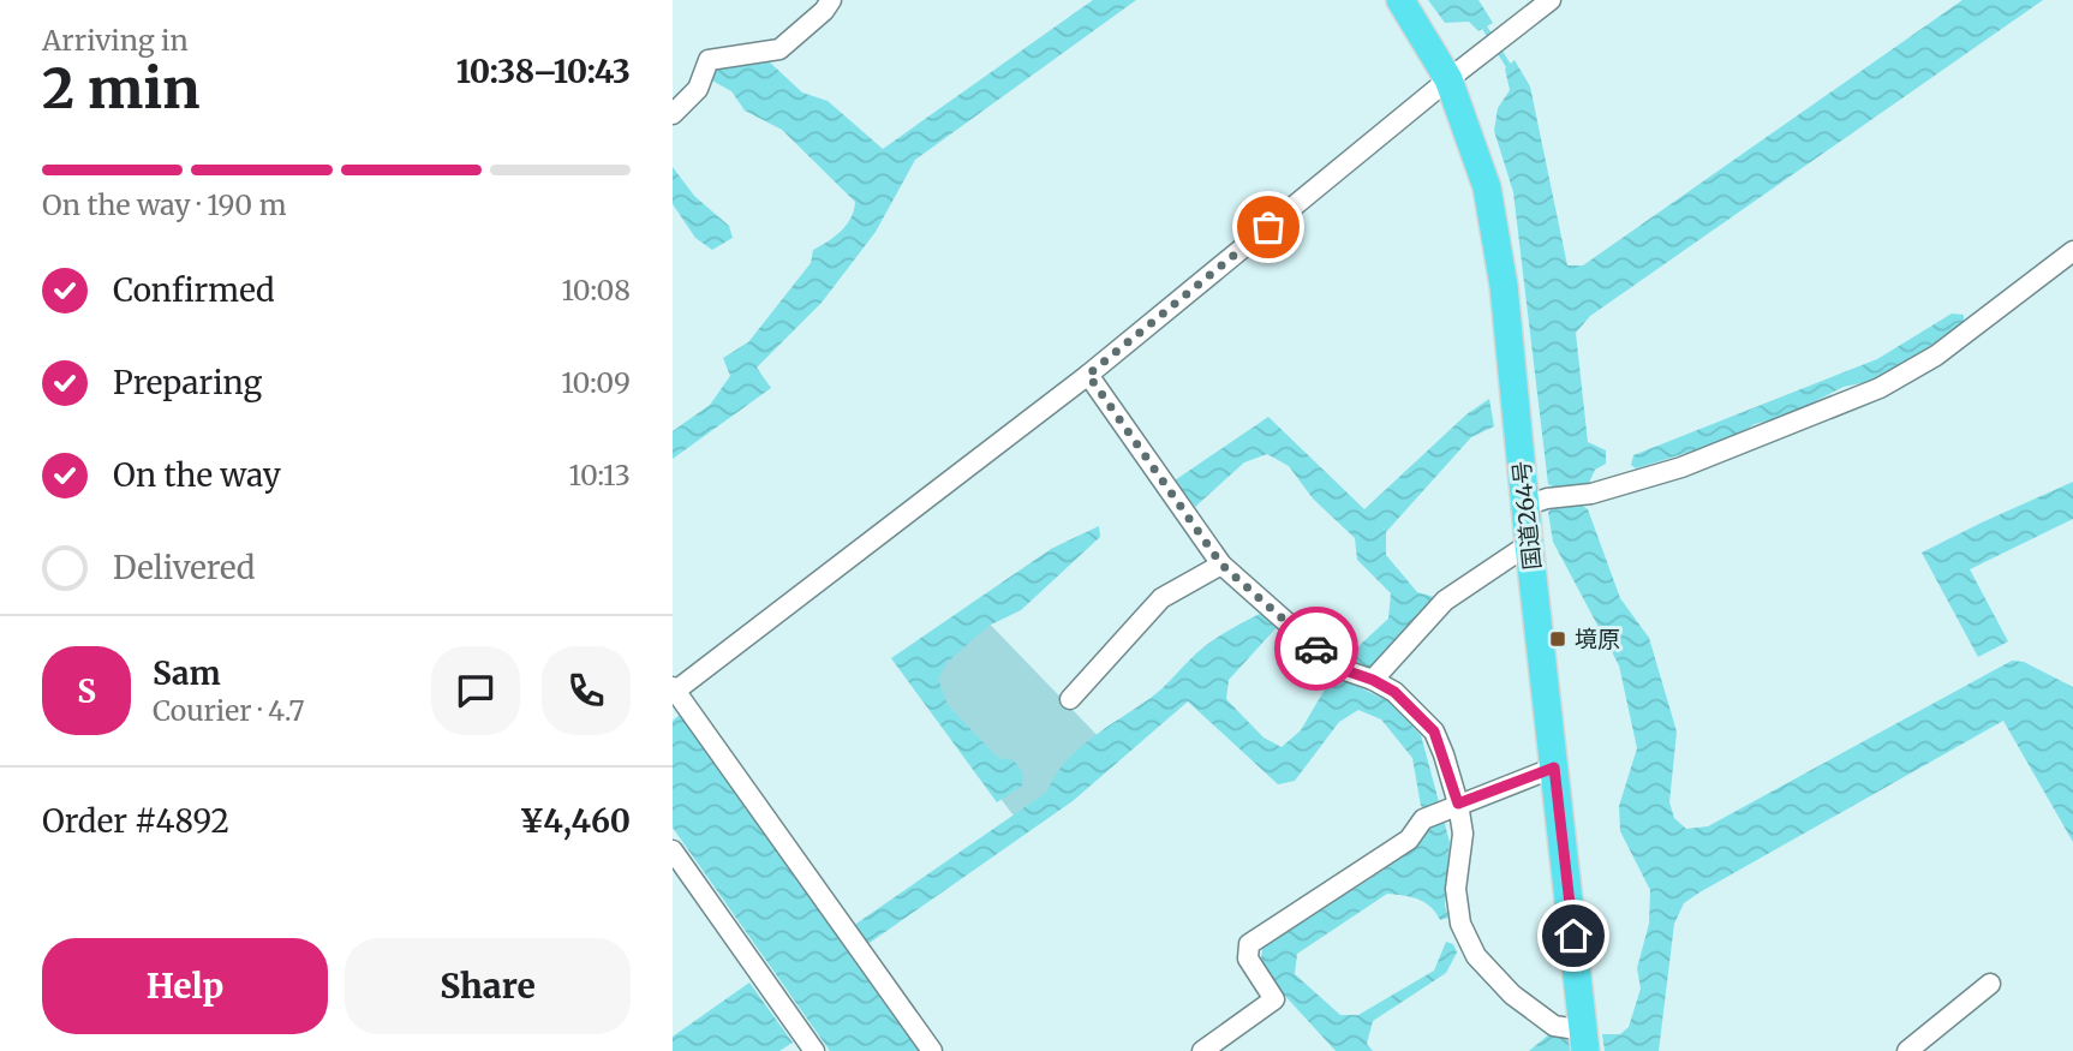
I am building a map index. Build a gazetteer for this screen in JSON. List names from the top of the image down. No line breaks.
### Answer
{"streets":{"highway":["国道264号"]},"places":{"transit":["境原"]},"page":{"heading":["2 min","Arriving in","10:38–10:43"],"panel":["Sam","Courier · 4.7","Order #4892","¥4,460"],"bar":"On the way · 190 m","list":[["Confirmed","10:08"],["Preparing","10:09"],["On the way","10:13"],"Delivered"],"round":"S","buttons":["Help","Share"]}}
